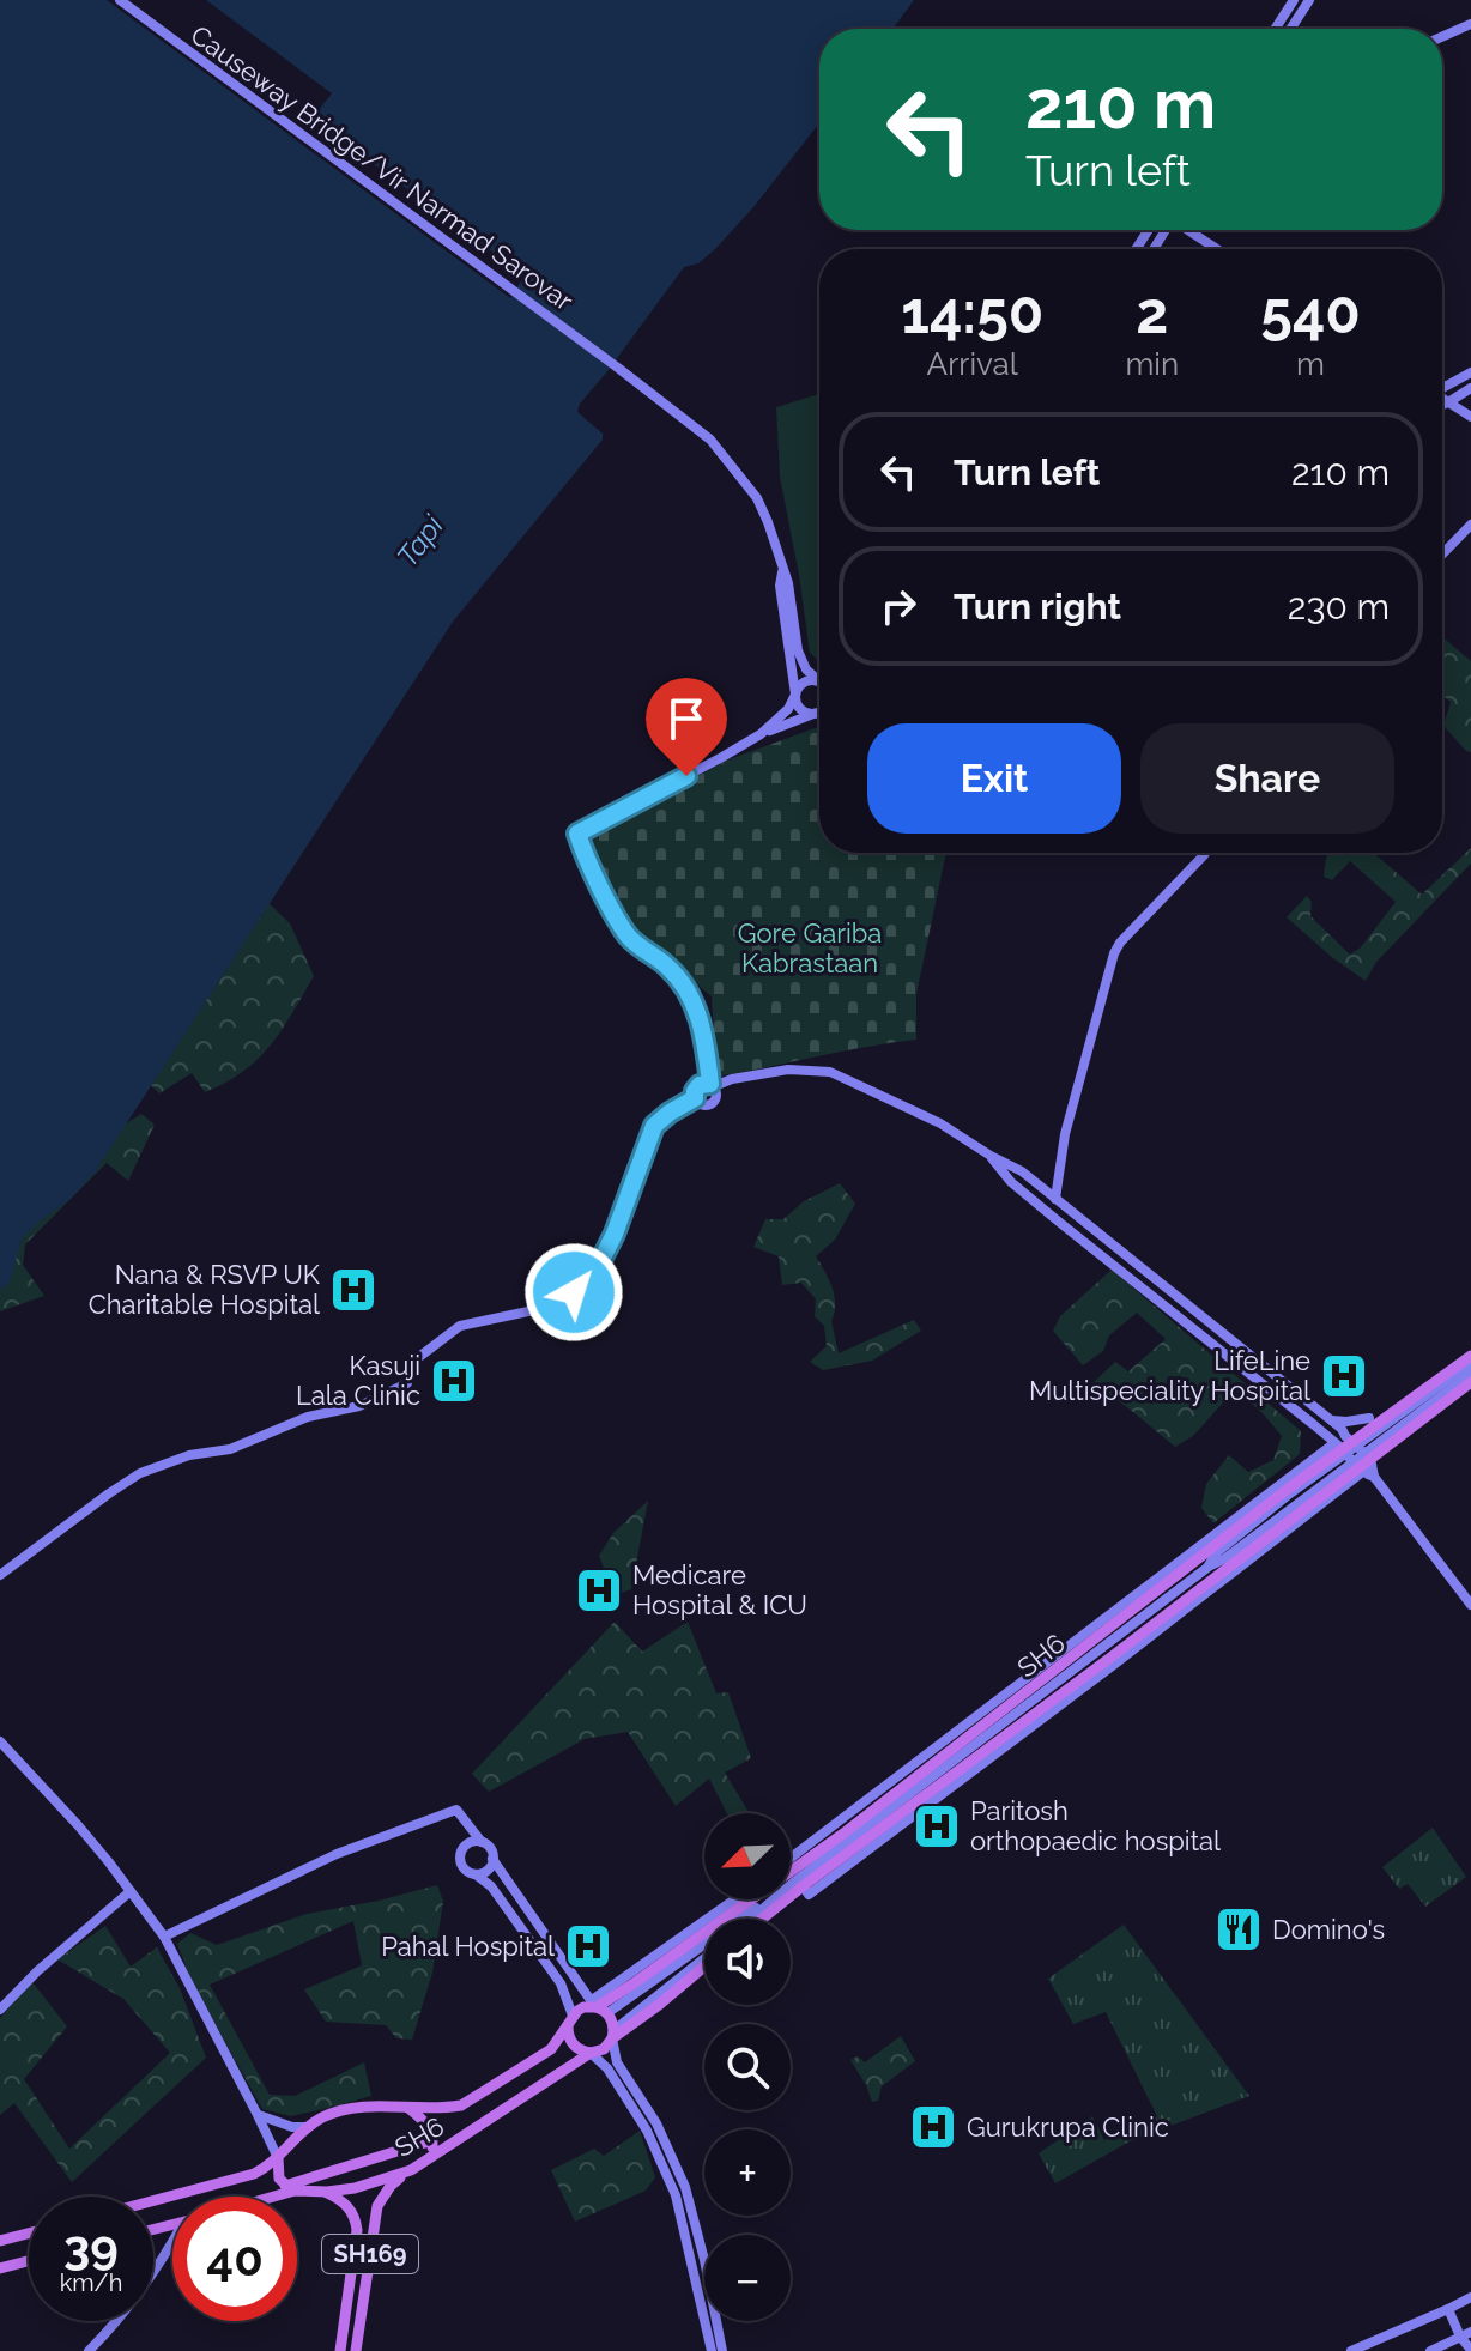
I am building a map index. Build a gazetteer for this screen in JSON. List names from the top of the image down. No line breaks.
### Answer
{"streets":{"main road":["SH6","SH169"],"street":["Causeway Bridge/Vir Narmad Sarovar"]},"crossings":[["SH6","SH169"]],"water":["Tapi"],"parks":["Gore Gariba Kabrastaan"],"places":{"hospital":["Nana & RSVP UK Charitable Hospital","LifeLine Multispeciality Hospital","Kasuji Lala Clinic","Medicare Hospital & ICU","Paritosh orthopaedic hospital","Pahal Hospital","Gurukrupa Clinic"],"restaurant":["Domino's"]},"north":"bottom left","page":{"turn":["210 m","Turn left"],"eta":["14:50","Arrival","2","min","540","m"],"list":[{"name":"Turn left","value":"210 m"},{"name":"Turn right","value":"230 m"}],"buttons":["Exit","Share"],"map_buttons":["+","−"],"speed":"39 km/h","limit":"40"}}
